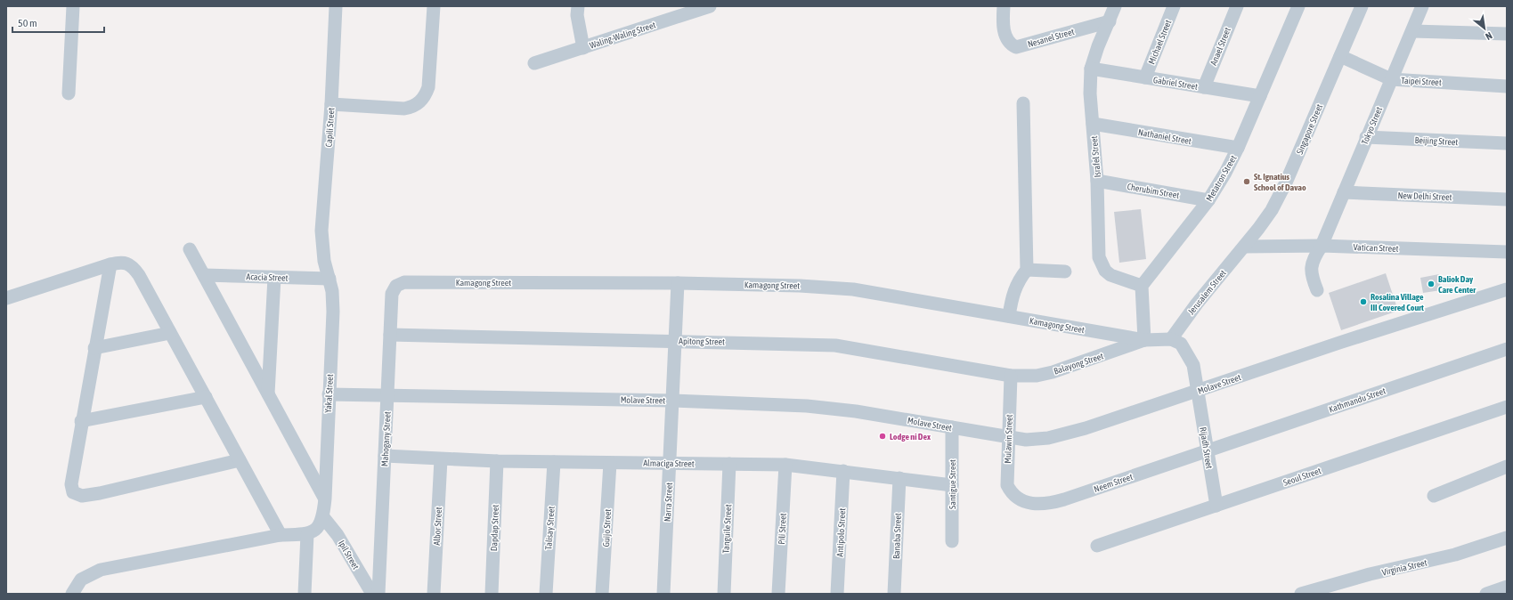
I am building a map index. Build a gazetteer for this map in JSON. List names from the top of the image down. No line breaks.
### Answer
{"streets":{"street":["Waling-Waling Street","Nesanel Street","Michael Street","Anael Street","Taipei Street","Gabriel Street","Tokyo Street","Capili Street","Singapore Street","Nathaniel Street","Beijing Street","Israfel Street","Metatron Street","Cherubim Street","New Delhi Street","Vatican Street","Acacia Street","Kamagong Street","Jerusalem Street","Apitong Street","Balayong Street","Molave Street","Yakal Street","Kathmandu Street","Mahogany Street","Mulawin Street","Rijadh Street","Almaciga Street","Seoul Street","Neem Street","Santigue Street","Narra Street","Albor Street","Dapdap Street","Talisay Street","Guijo Street","Tanguile Street","Pili Street","Antipolo Street","Banaba Street","Ipil Street","Virginia Street"]},"crossings":[["Nesanel Street","Israfel Street"],["Michael Street","Gabriel Street"],["Anael Street","Gabriel Street"],["Taipei Street","Tokyo Street"],["Taipei Street","Singapore Street"],["Gabriel Street","Israfel Street"],["Gabriel Street","Metatron Street"],["Tokyo Street","Beijing Street"],["Tokyo Street","New Delhi Street"],["Tokyo Street","Vatican Street"],["Capili Street","Yakal Street"],["Singapore Street","Vatican Street"],["Singapore Street","Jerusalem Street"],["Nathaniel Street","Israfel Street"],["Nathaniel Street","Metatron Street"],["Israfel Street","Metatron Street"],["Israfel Street","Cherubim Street"],["Metatron Street","Cherubim Street"],["Vatican Street","Jerusalem Street"],["Acacia Street","Yakal Street"],["Kamagong Street","Balayong Street"],["Kamagong Street","Mahogany Street"],["Kamagong Street","Narra Street"],["Jerusalem Street","Rijadh Street"],["Apitong Street","Balayong Street"],["Apitong Street","Mahogany Street"],["Apitong Street","Mulawin Street"],["Apitong Street","Narra Street"],["Balayong Street","Mulawin Street"],["Molave Street","Yakal Street"],["Molave Street","Mahogany Street"],["Molave Street","Mulawin Street"],["Molave Street","Rijadh Street"],["Molave Street","Santigue Street"],["Molave Street","Narra Street"],["Yakal Street","Ipil Street"],["Kathmandu Street","Rijadh Street"],["Kathmandu Street","Neem Street"],["Mahogany Street","Almaciga Street"],["Mulawin Street","Neem Street"],["Rijadh Street","Seoul Street"],["Rijadh Street","Neem Street"],["Almaciga Street","Santigue Street"],["Almaciga Street","Narra Street"],["Almaciga Street","Albor Street"],["Almaciga Street","Dapdap Street"],["Almaciga Street","Talisay Street"],["Almaciga Street","Guijo Street"],["Almaciga Street","Tanguile Street"],["Almaciga Street","Pili Street"],["Almaciga Street","Antipolo Street"],["Almaciga Street","Banaba Street"]],"places":["St. Ignatius School of Davao","Baliok Day Care Center","Rosalina Village III Covered Court","Lodge ni Dex"],"scale_bar":"50 m","north":"bottom right"}
